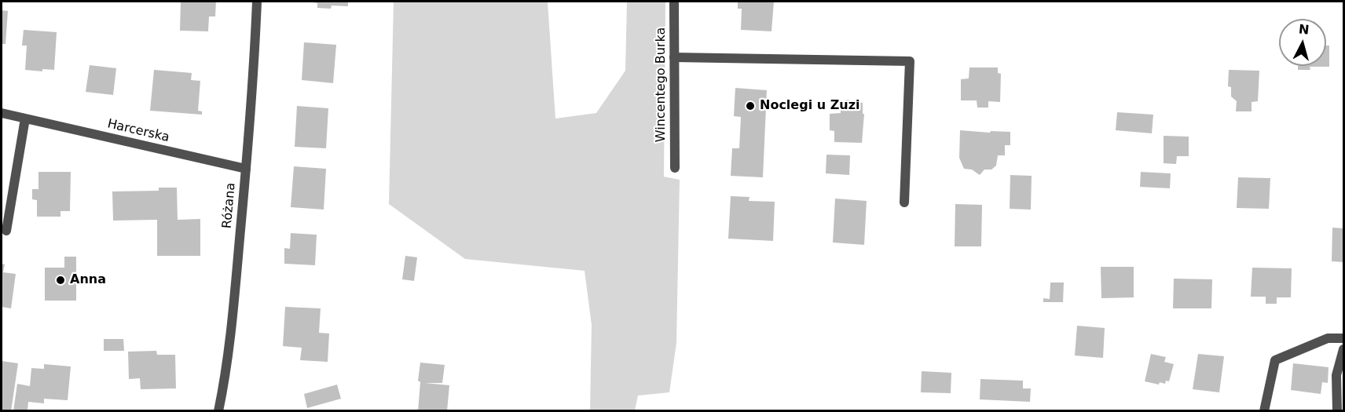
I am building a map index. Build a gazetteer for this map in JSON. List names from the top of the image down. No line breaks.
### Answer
{"streets":{"street":["Wincentego Burka","Harcerska","Różana"]},"crossings":[["Harcerska","Różana"]],"places":["Noclegi u Zuzi","Anna"],"north":"top"}
